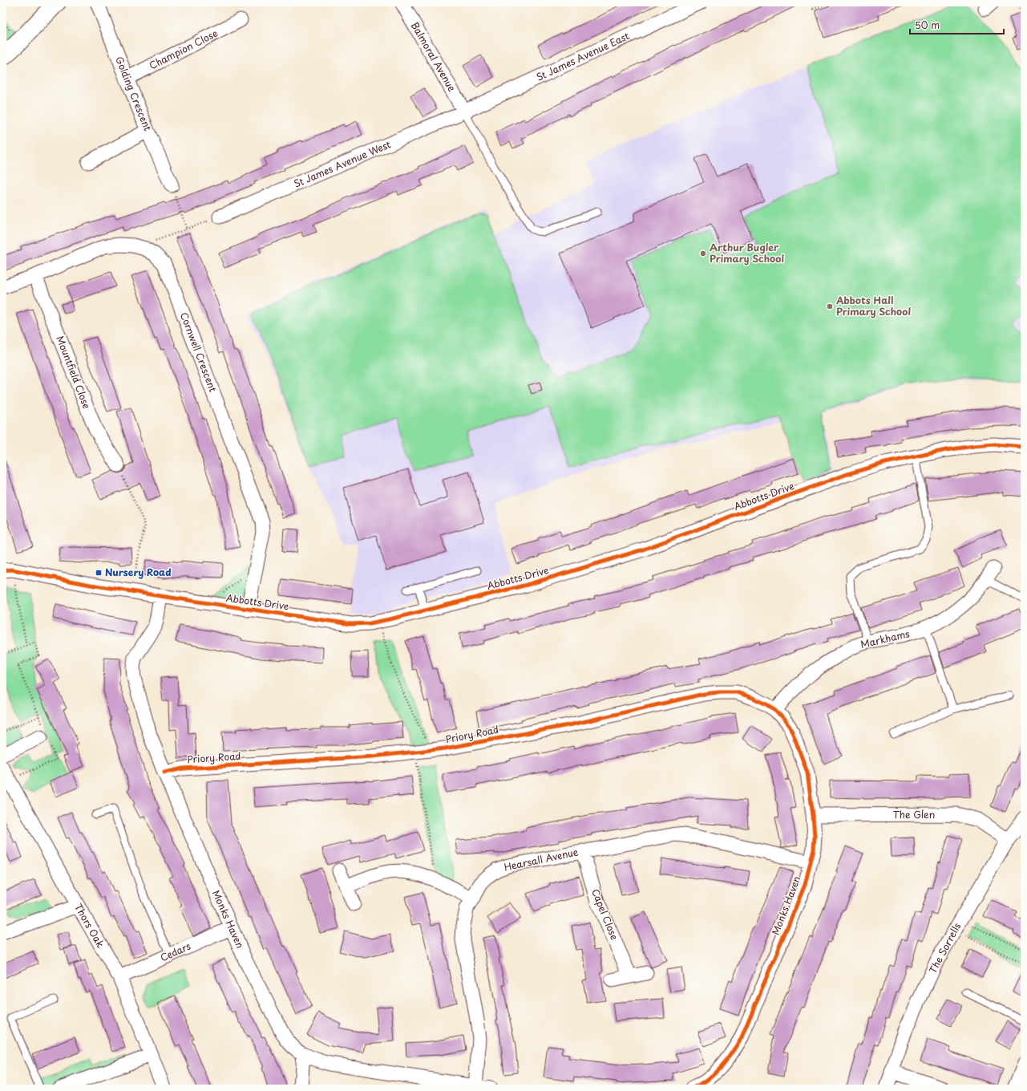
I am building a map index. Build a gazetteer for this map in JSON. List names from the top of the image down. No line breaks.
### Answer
{"streets":{"street":["Champion Close","Balmoral Avenue","St James Avenue East","Golding Crescent","St James Avenue West","Cornwell Crescent","Mountfield Close","Abbotts Drive","Markhams","Priory Road","The Glen","Hearsall Avenue","Monks Haven","Capel Close","Thors Oak","The Sorrells","Cedars"]},"crossings":[["Champion Close","Golding Crescent"],["Balmoral Avenue","St James Avenue East"],["Balmoral Avenue","St James Avenue West"],["St James Avenue East","St James Avenue West"],["Cornwell Crescent","Mountfield Close"],["Cornwell Crescent","Abbotts Drive"],["Abbotts Drive","Monks Haven"],["Markhams","Priory Road"],["Markhams","Monks Haven"],["Priory Road","Monks Haven"],["The Glen","Monks Haven"],["The Glen","The Sorrells"],["Hearsall Avenue","Monks Haven"],["Hearsall Avenue","Capel Close"],["Monks Haven","Cedars"],["Thors Oak","Cedars"]],"places":{"other":["Arthur Bugler Primary School","Abbots Hall Primary School"],"transit":["Nursery Road"]},"scale_bar":"50 m"}
